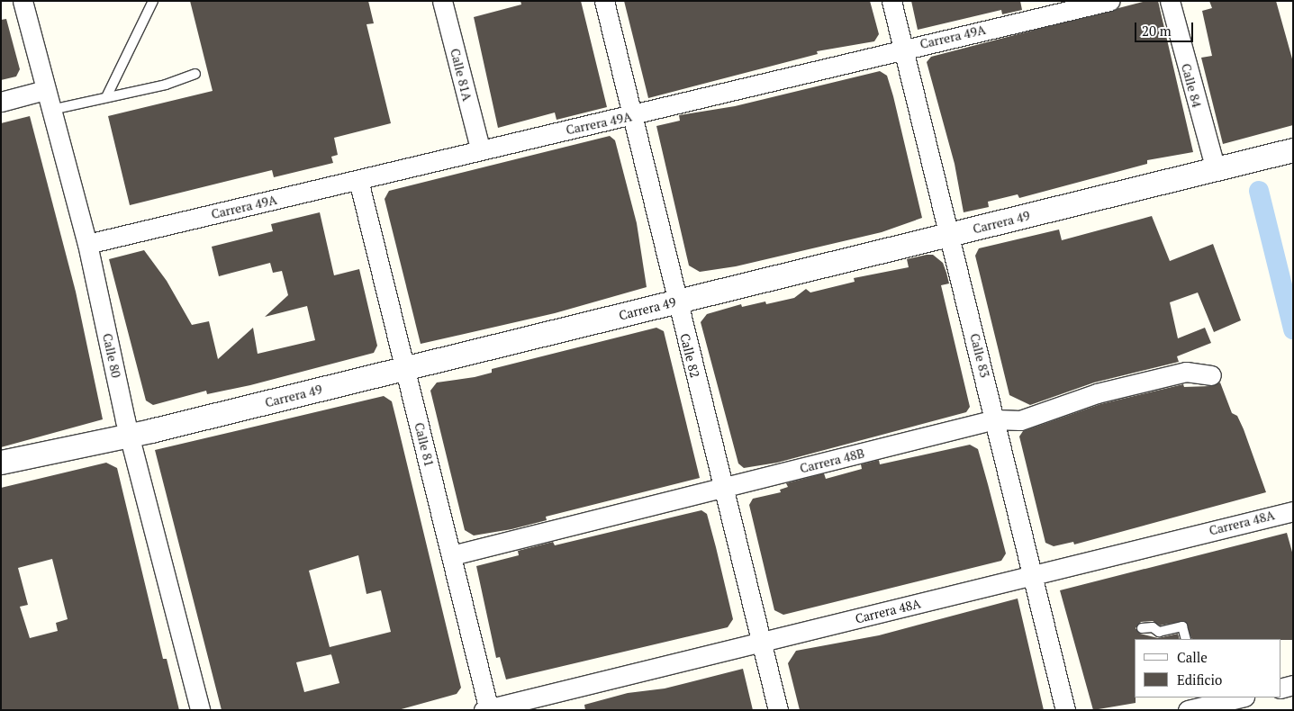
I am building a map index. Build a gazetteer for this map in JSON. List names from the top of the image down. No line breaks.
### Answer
{"streets":{"street":["Carrera 49A","Calle 81A","Calle 84","Carrera 49","Calle 80","Calle 82","Calle 83","Calle 81","Carrera 48B","Carrera 48A"]},"crossings":[["Carrera 49A","Calle 81A"],["Carrera 49A","Calle 80"],["Carrera 49A","Calle 82"],["Carrera 49A","Calle 83"],["Carrera 49A","Calle 81"],["Calle 84","Carrera 49"],["Carrera 49","Calle 80"],["Carrera 49","Calle 82"],["Carrera 49","Calle 83"],["Carrera 49","Calle 81"],["Calle 82","Carrera 48B"],["Calle 82","Carrera 48A"],["Calle 83","Carrera 48B"],["Calle 83","Carrera 48A"],["Calle 81","Carrera 48B"],["Calle 81","Carrera 48A"]],"legend":["Calle","Edificio"],"scale_bar":"20 m"}
